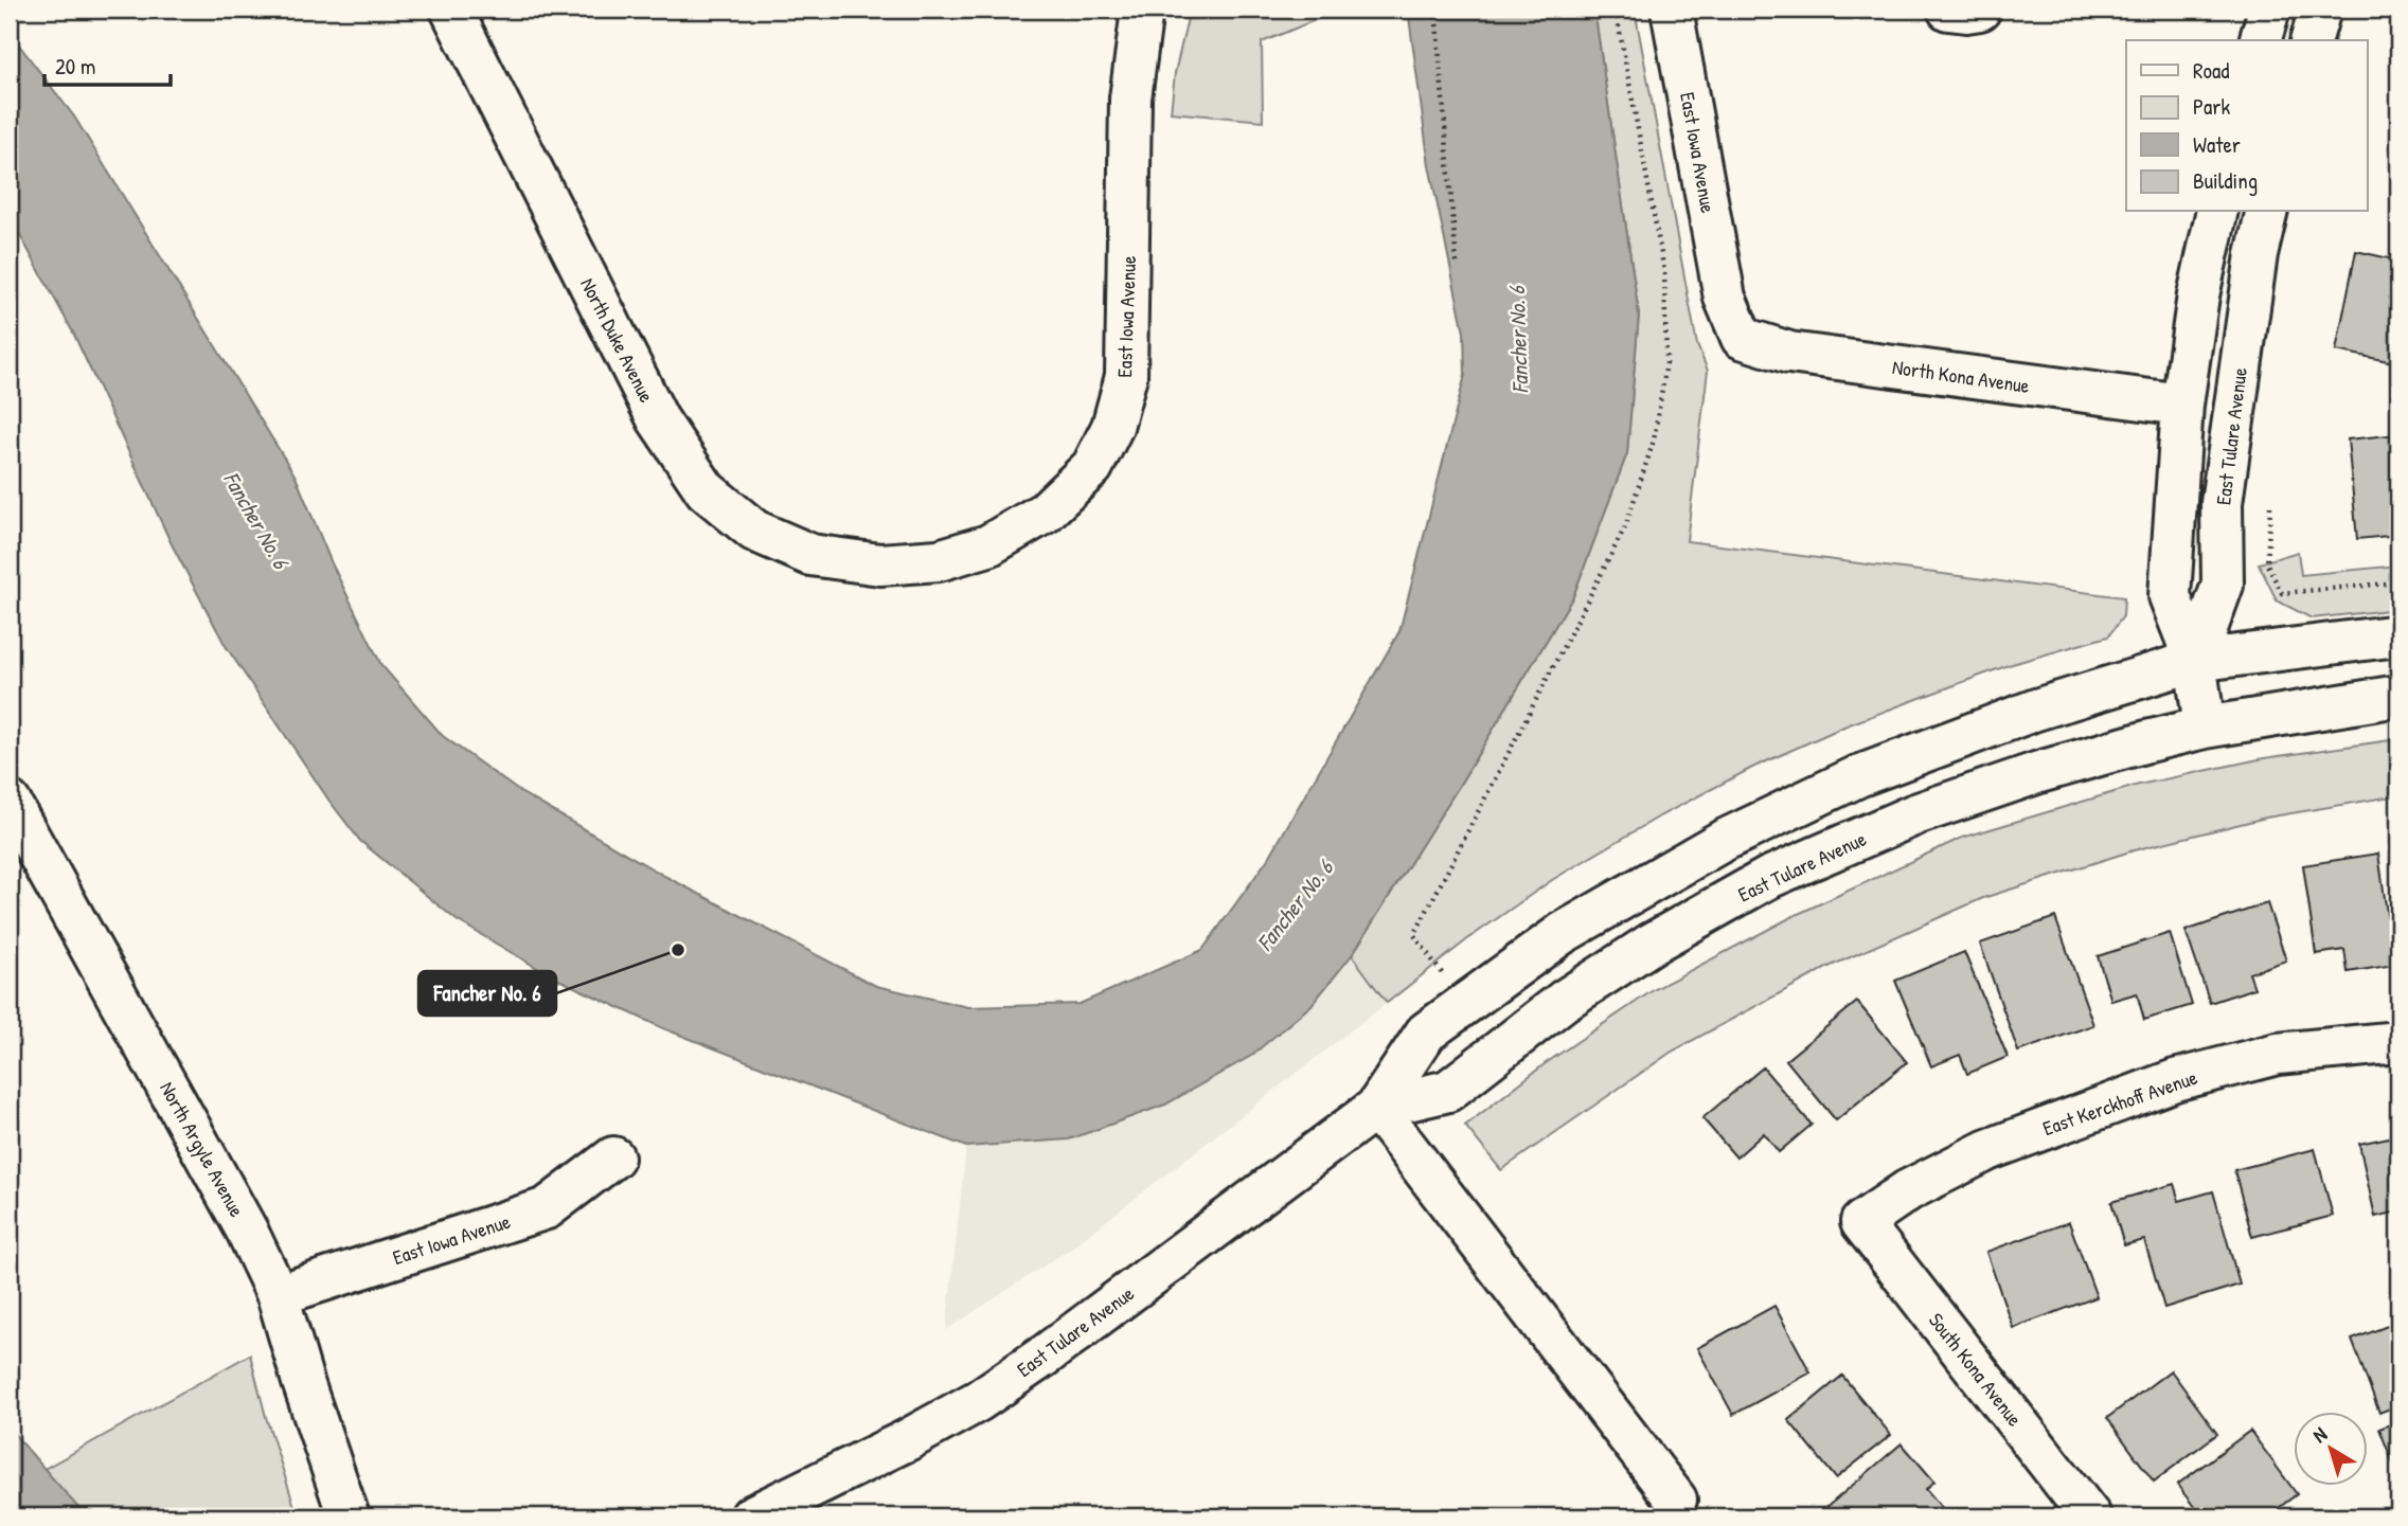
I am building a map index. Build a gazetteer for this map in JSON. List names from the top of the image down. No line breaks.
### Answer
{"streets":{"street":["East Iowa Avenue","North Duke Avenue","North Kona Avenue","East Tulare Avenue","East Kerckhoff Avenue","North Argyle Avenue","South Kona Avenue"]},"crossings":[["East Iowa Avenue","North Duke Avenue"],["East Iowa Avenue","North Kona Avenue"],["East Iowa Avenue","North Argyle Avenue"],["North Kona Avenue","East Tulare Avenue"],["East Kerckhoff Avenue","South Kona Avenue"]],"water":["Fancher No. 6"],"places":["Fancher No. 6"],"legend":["Road","Park","Water","Building"],"scale_bar":"20 m","north":"top left"}
